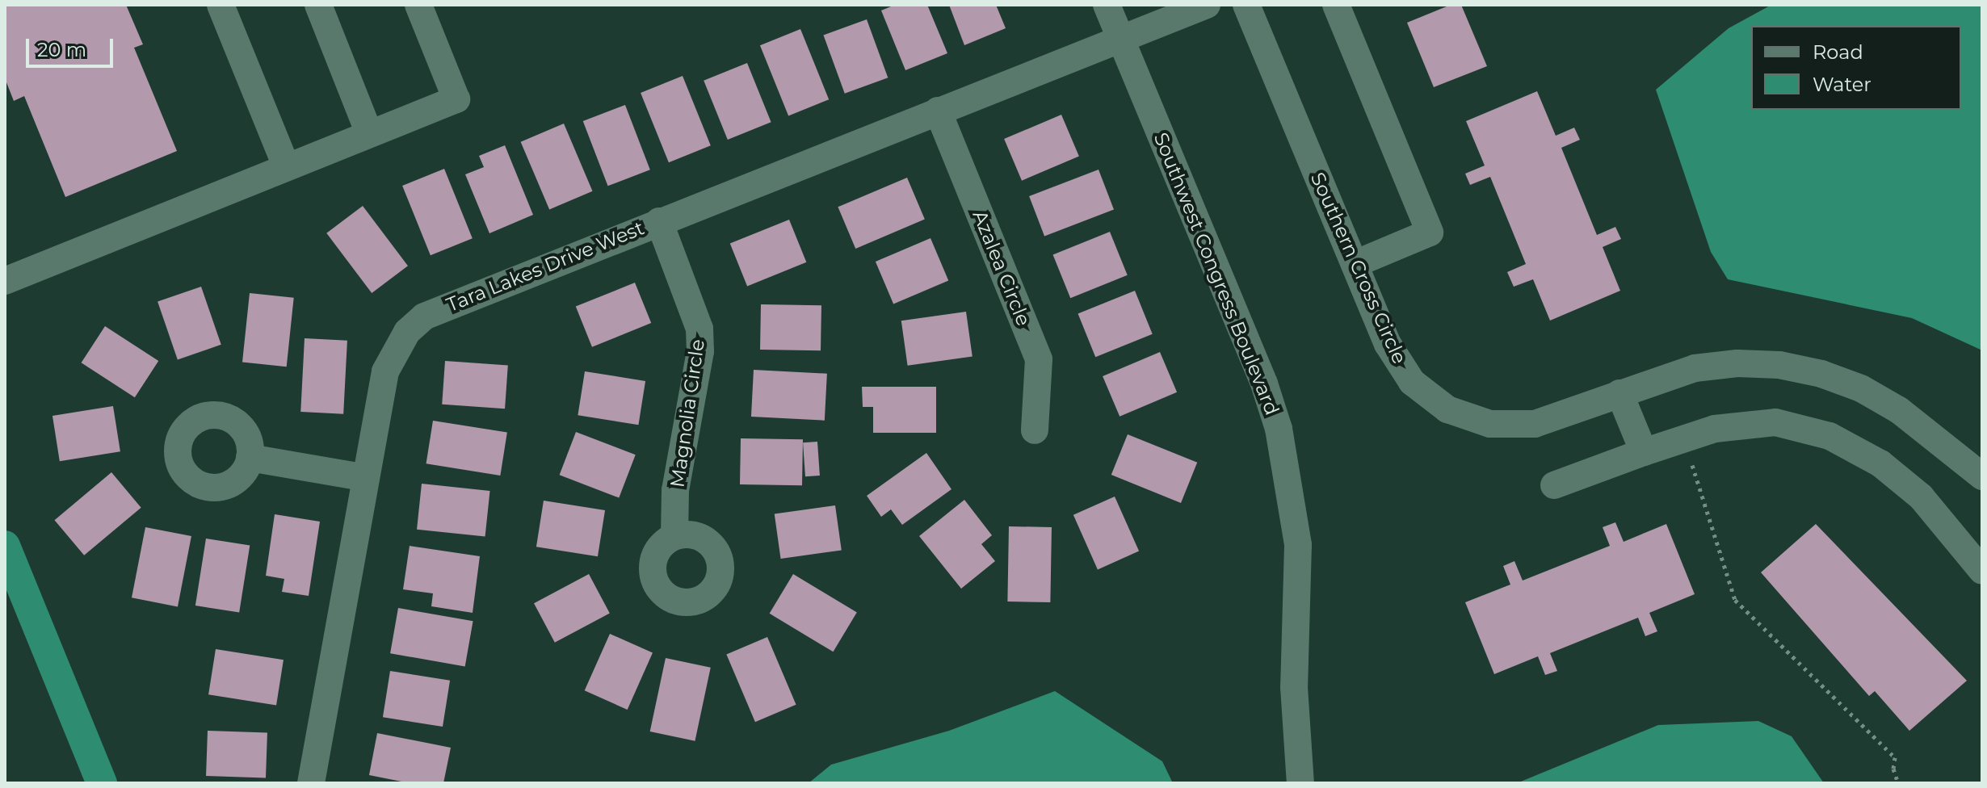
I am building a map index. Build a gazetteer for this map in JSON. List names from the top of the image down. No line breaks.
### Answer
{"streets":{"street":["Tara Lakes Drive West","Azalea Circle","Southern Cross Circle","Southwest Congress Boulevard","Magnolia Circle"]},"crossings":[["Tara Lakes Drive West","Azalea Circle"],["Tara Lakes Drive West","Southwest Congress Boulevard"],["Tara Lakes Drive West","Magnolia Circle"]],"legend":["Road","Water"],"scale_bar":"20 m"}
